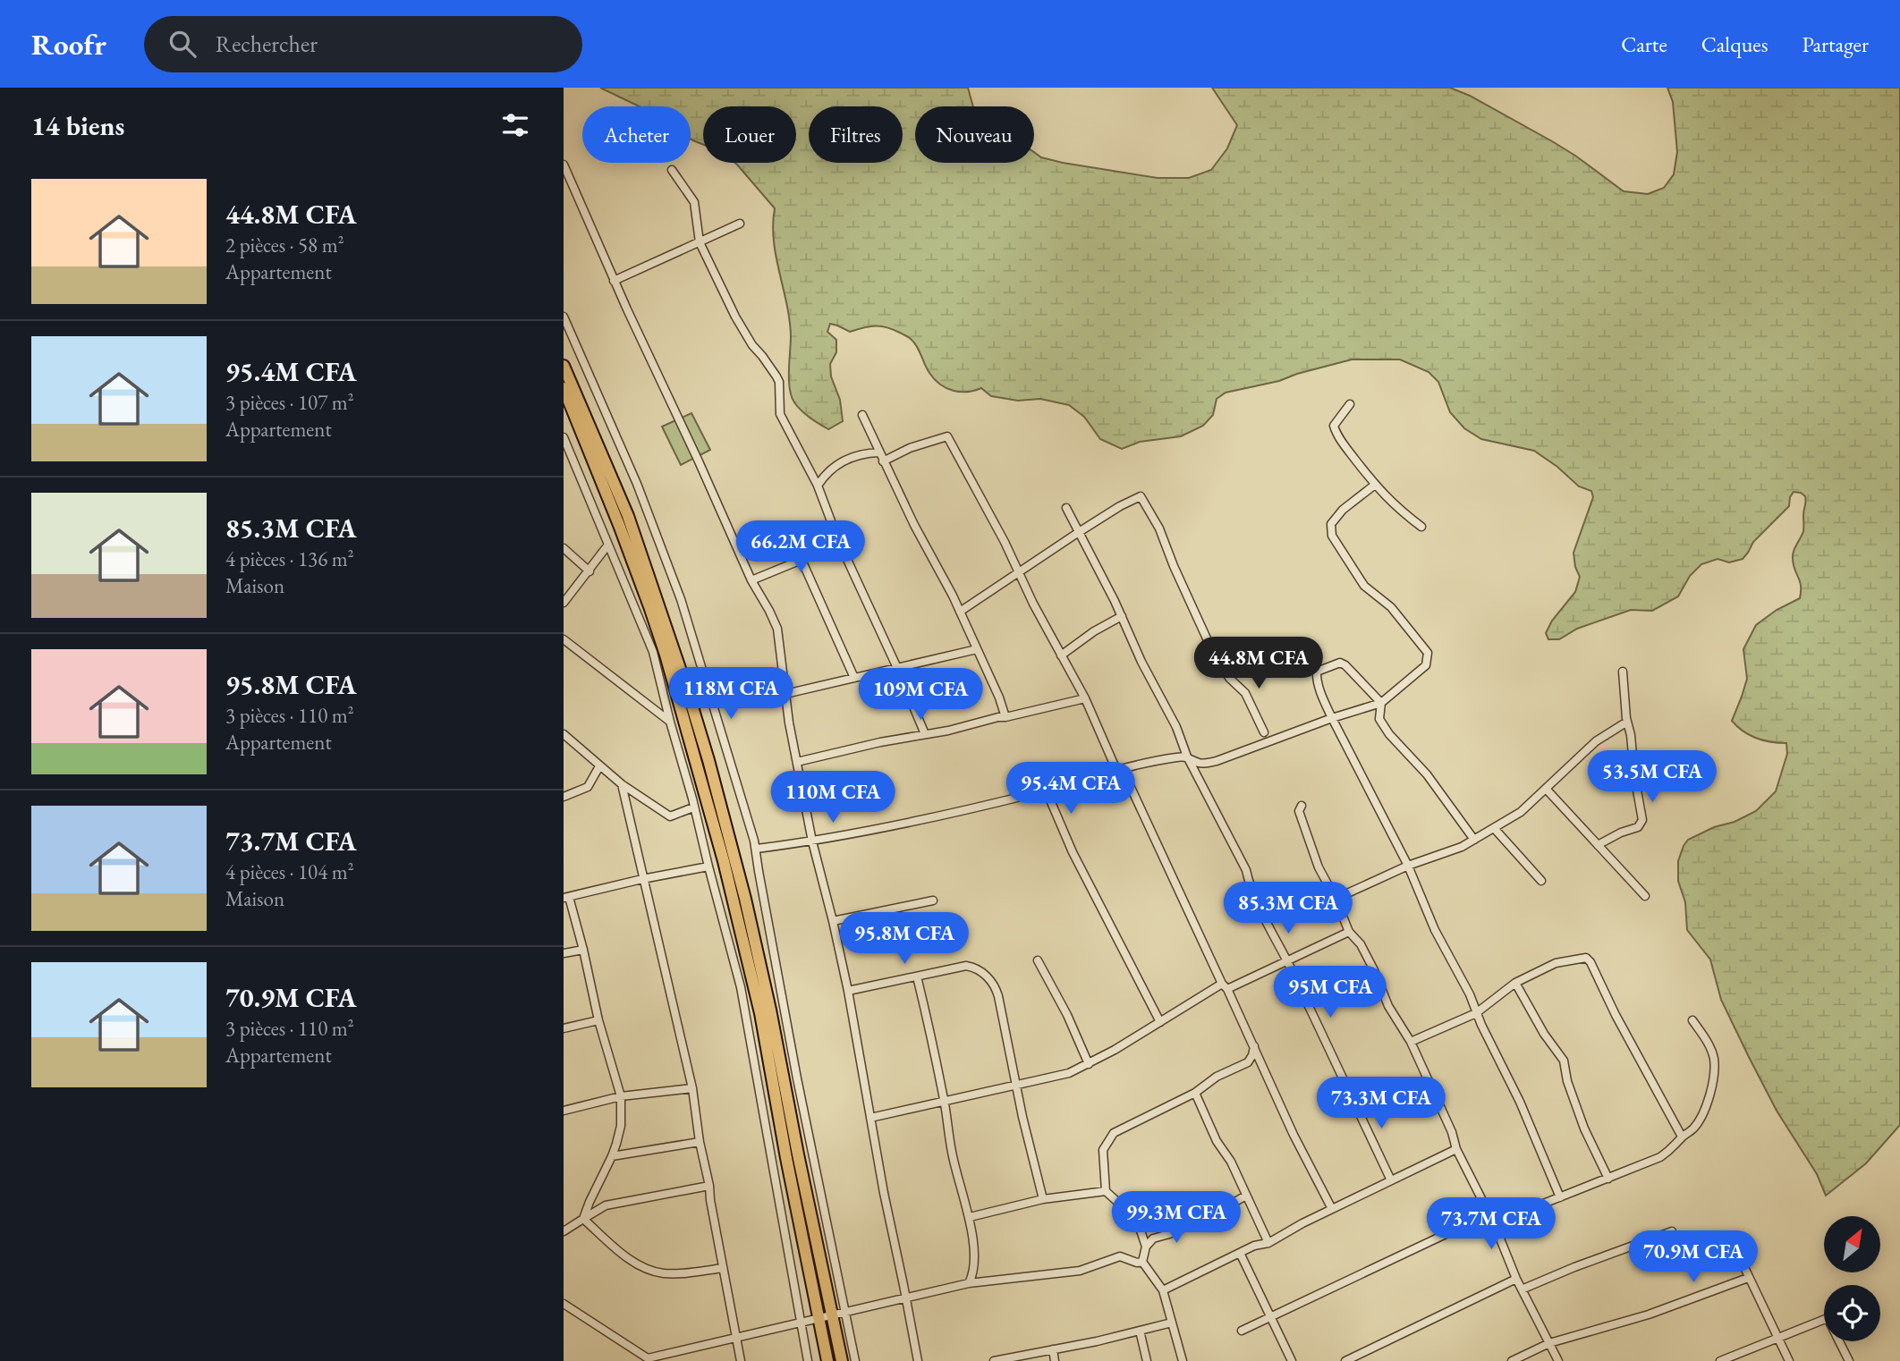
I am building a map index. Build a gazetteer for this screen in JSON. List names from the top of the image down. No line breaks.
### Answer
{"north":"top right","page":{"header":"Roofr","search":"Rechercher","nav":["Carte","Calques","Partager"],"heading":"14 biens","chip":["Acheter","Louer","Filtres","Nouveau"],"list":[{"name":"44.8M CFA","note":"2 pièces · 58 m² · Appartement"},{"name":"95.4M CFA","note":"3 pièces · 107 m² · Appartement"},{"name":"85.3M CFA","note":"4 pièces · 136 m² · Maison"},{"name":"95.8M CFA","note":"3 pièces · 110 m² · Appartement"},{"name":"73.7M CFA","note":"4 pièces · 104 m² · Maison"},{"name":"70.9M CFA","note":"3 pièces · 110 m² · Appartement"}],"price":["66.2M CFA","44.8M CFA","118M CFA","109M CFA","53.5M CFA","95.4M CFA","110M CFA","85.3M CFA","95.8M CFA","95M CFA","73.3M CFA","99.3M CFA","73.7M CFA","70.9M CFA"]}}
